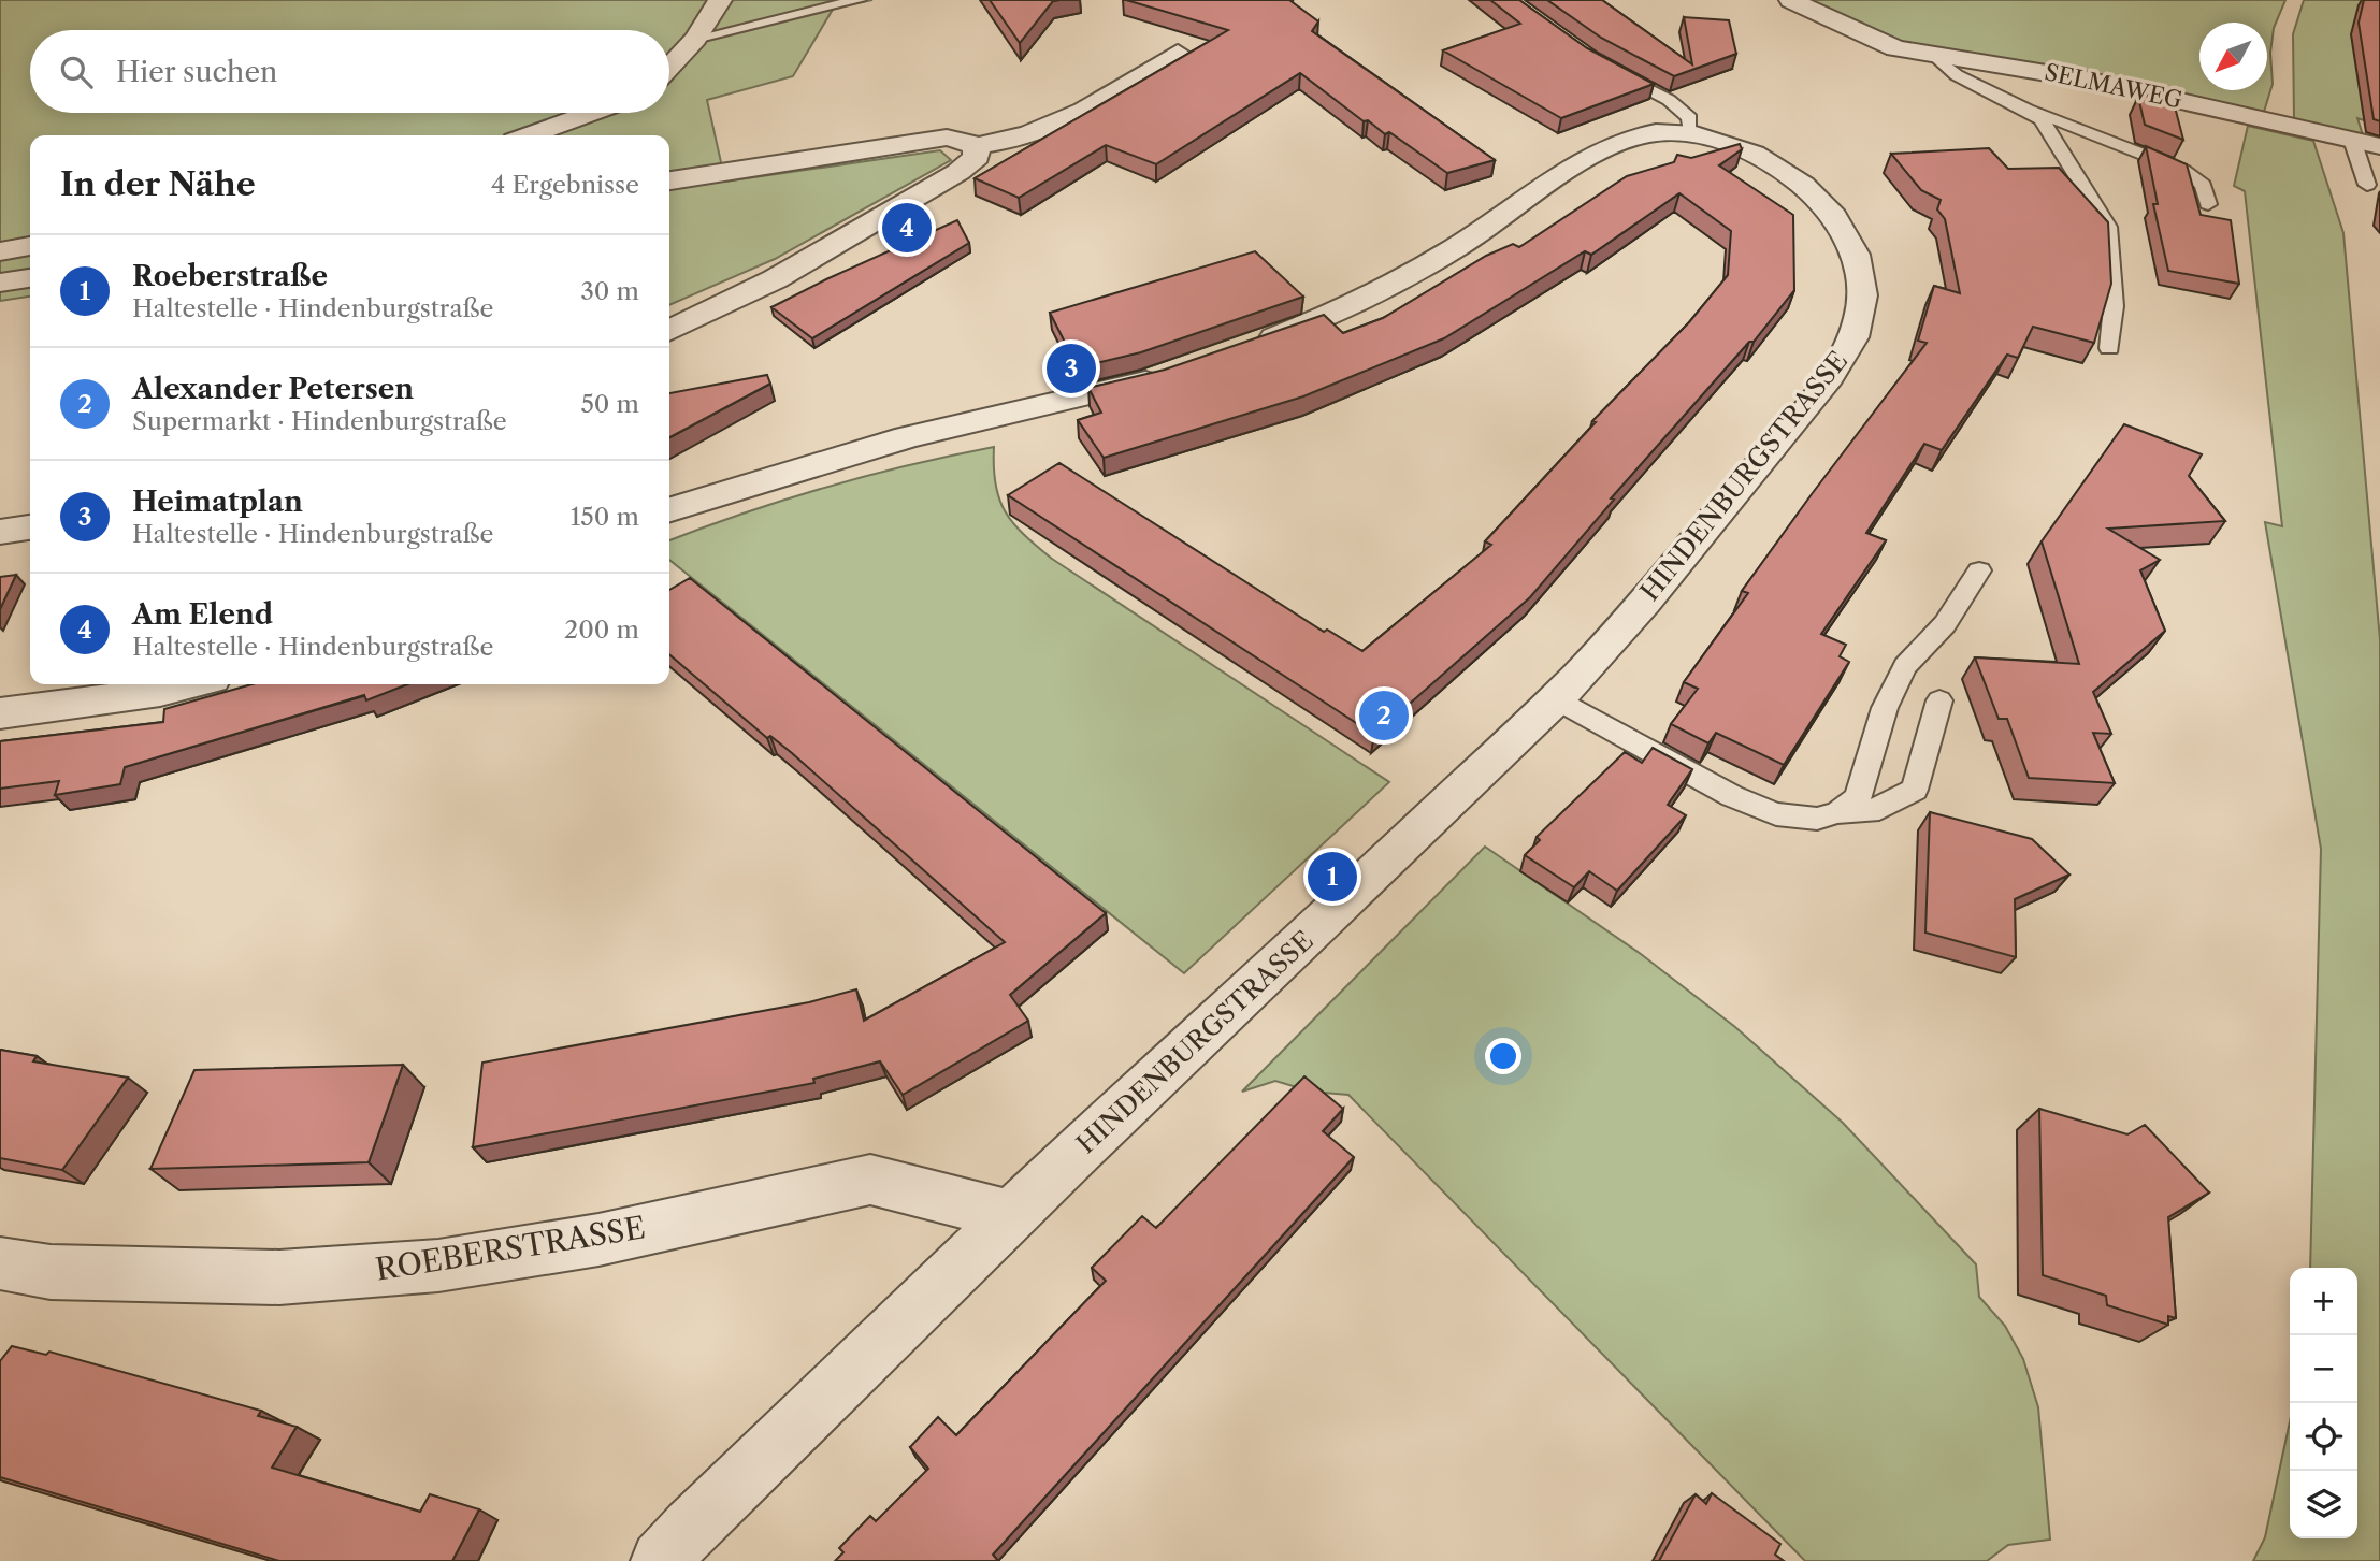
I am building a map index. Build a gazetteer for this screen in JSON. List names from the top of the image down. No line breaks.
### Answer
{"streets":{"street":["SELMAWEG","HINDENBURGSTRASSE","ROEBERSTRASSE"]},"crossings":[["HINDENBURGSTRASSE","ROEBERSTRASSE"]],"north":"bottom left","page":{"search":"Hier suchen","heading":["In der Nähe","4 Ergebnisse"],"pins":["4","3","2","1"],"list":[{"mark":"1","name":"Roeberstraße","note":"Haltestelle · Hindenburgstraße","value":"30 m"},{"mark":"2","name":"Alexander Petersen","note":"Supermarkt · Hindenburgstraße","value":"50 m"},{"mark":"3","name":"Heimatplan","note":"Haltestelle · Hindenburgstraße","value":"150 m"},{"mark":"4","name":"Am Elend","note":"Haltestelle · Hindenburgstraße","value":"200 m"}],"map_buttons":["+","−"]}}
